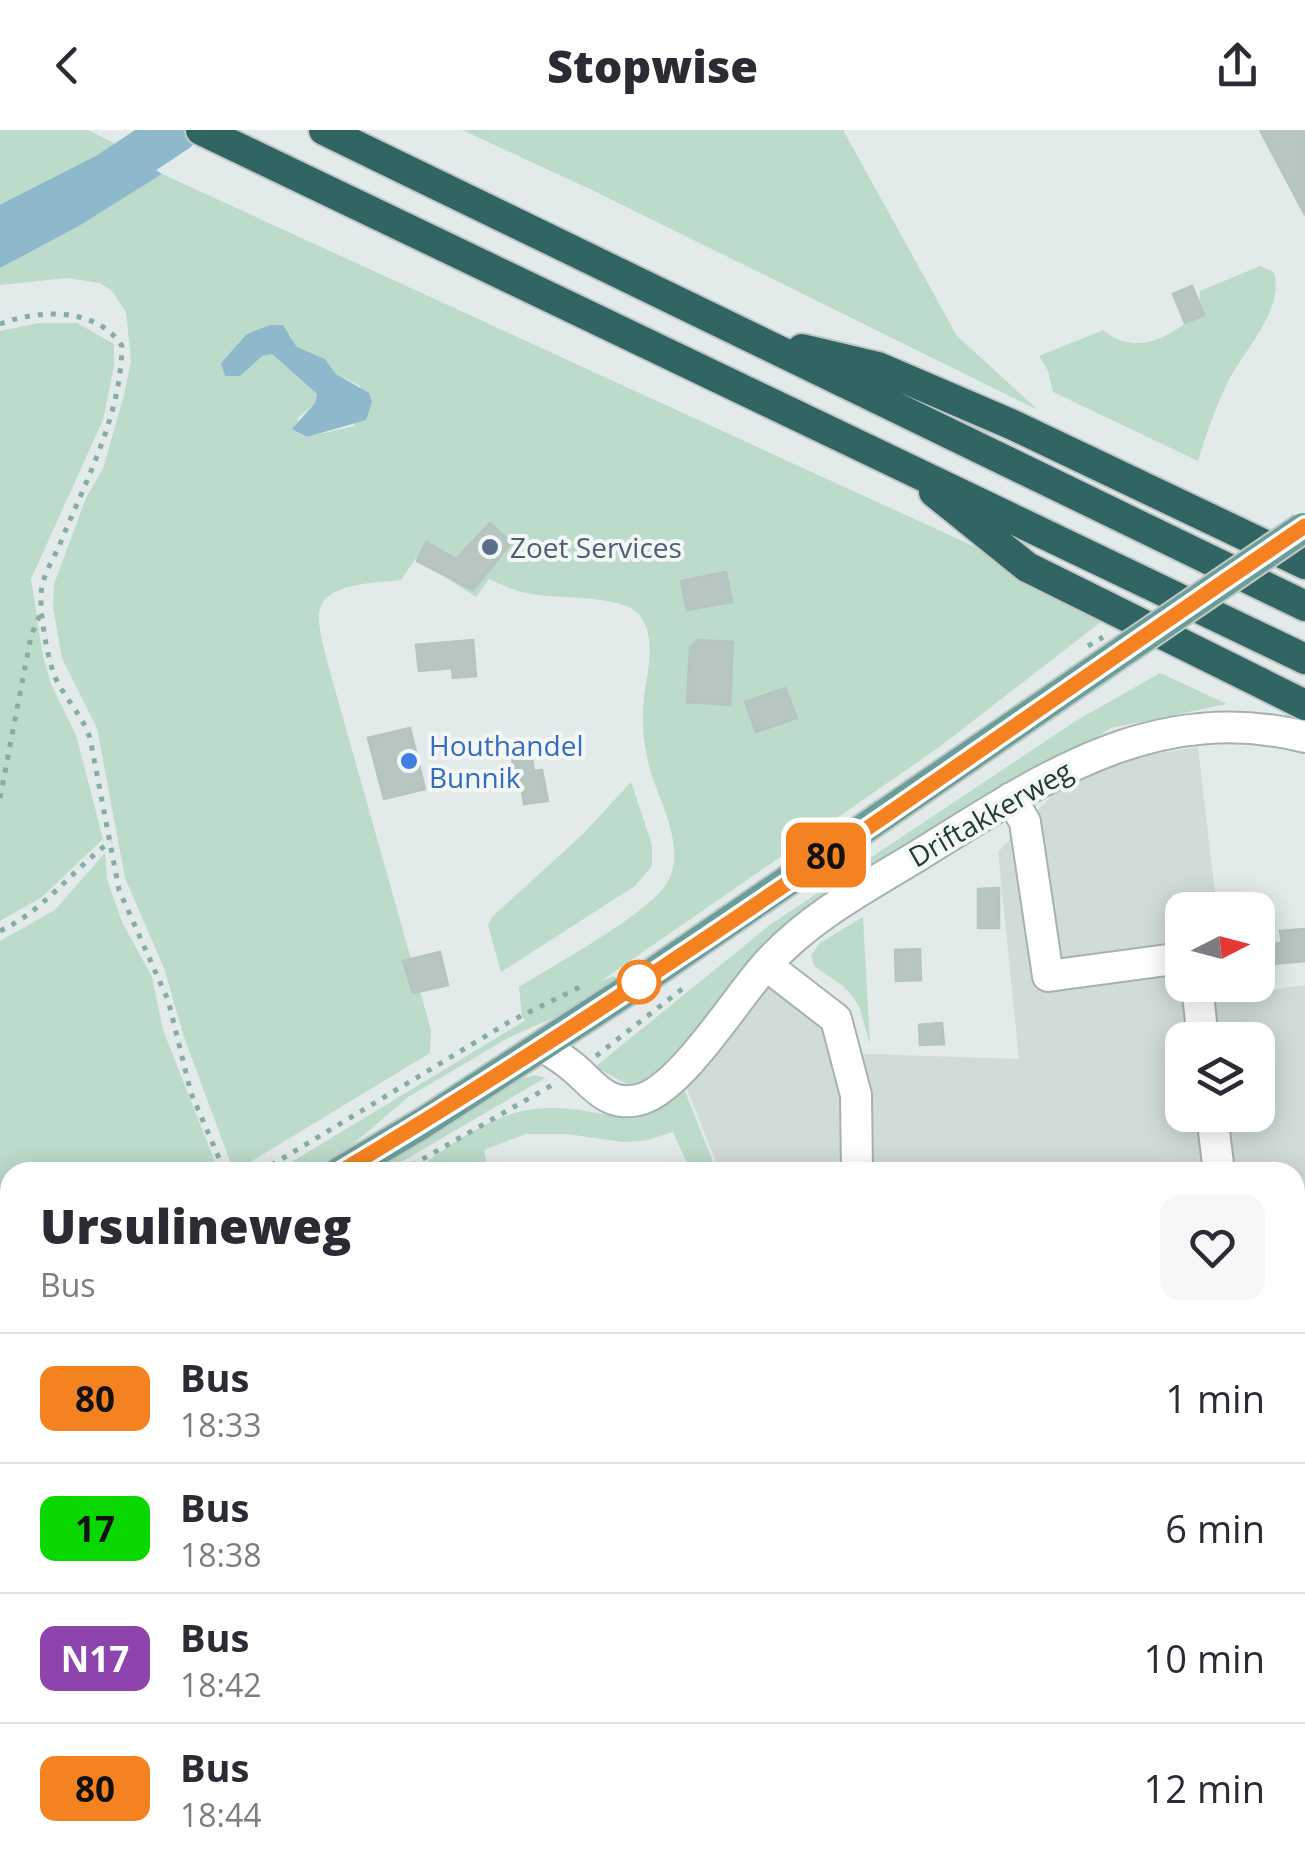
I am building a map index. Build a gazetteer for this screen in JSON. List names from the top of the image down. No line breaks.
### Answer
{"streets":{"street":["Driftakkerweg"]},"places":["Zoet Services","Houthandel Bunnik"],"lines":["bus line 80"],"north":"right","page":{"header":"Stopwise","on_map":"80","heading":["Ursulineweg","Bus"],"list":[{"mark":"80","name":"Bus","note":"18:33","value":"1 min"},{"mark":"17","name":"Bus","note":"18:38","value":"6 min"},{"mark":"N17","name":"Bus","note":"18:42","value":"10 min"},{"mark":"80","name":"Bus","note":"18:44","value":"12 min"}]}}
